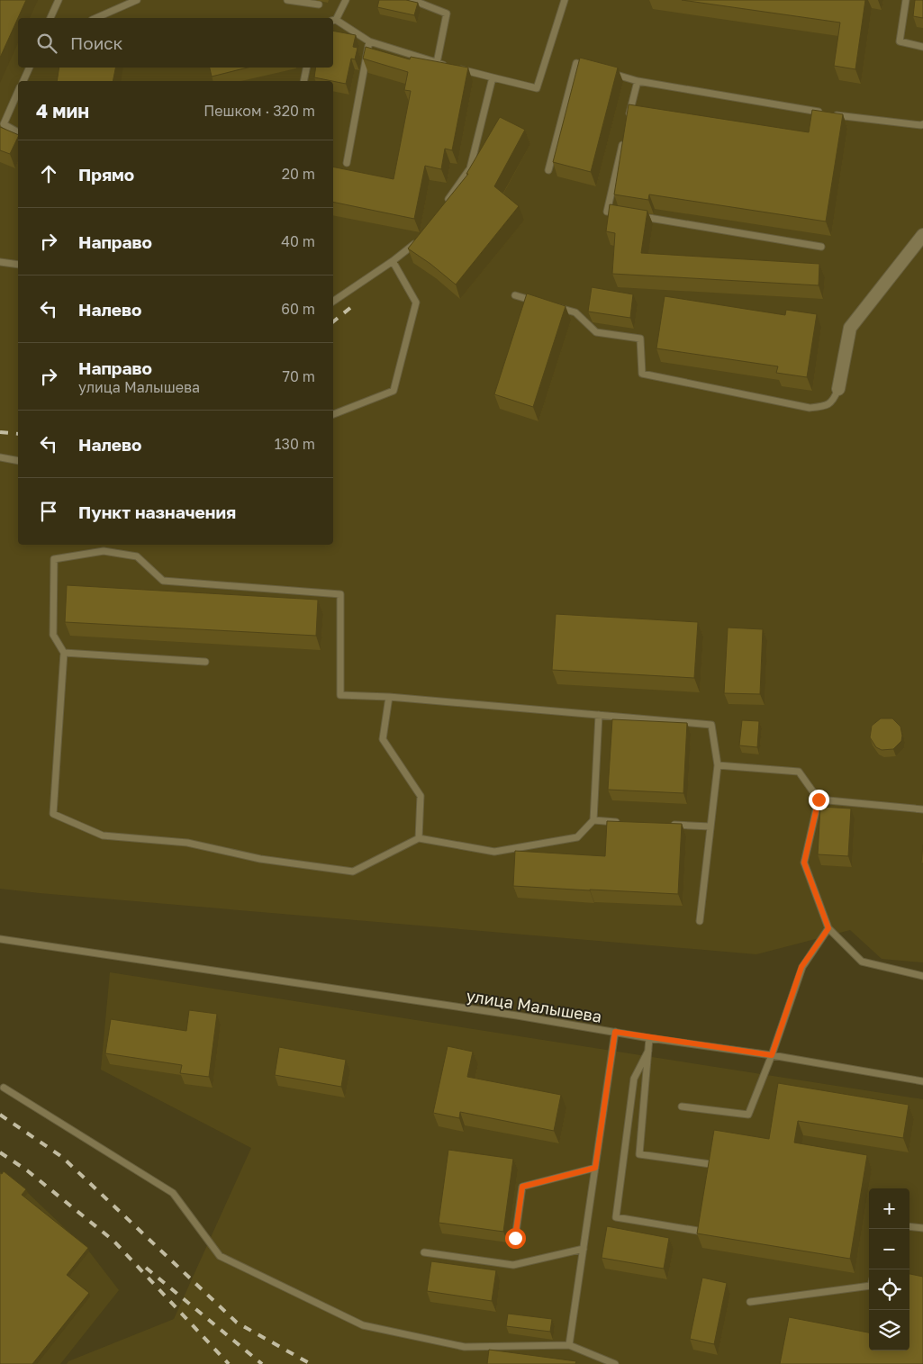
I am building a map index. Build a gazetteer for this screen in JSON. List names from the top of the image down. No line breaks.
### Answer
{"streets":{"lane":["улица Малышева"]},"page":{"search":"Поиск","heading":["4 мин","Пешком · 320 m"],"list":[["Прямо","20 m"],["Направо","40 m"],["Налево","60 m"],["Направо","улица Малышева","70 m"],["Налево","130 m"],"Пункт назначения"],"map_buttons":["+","−"]}}
